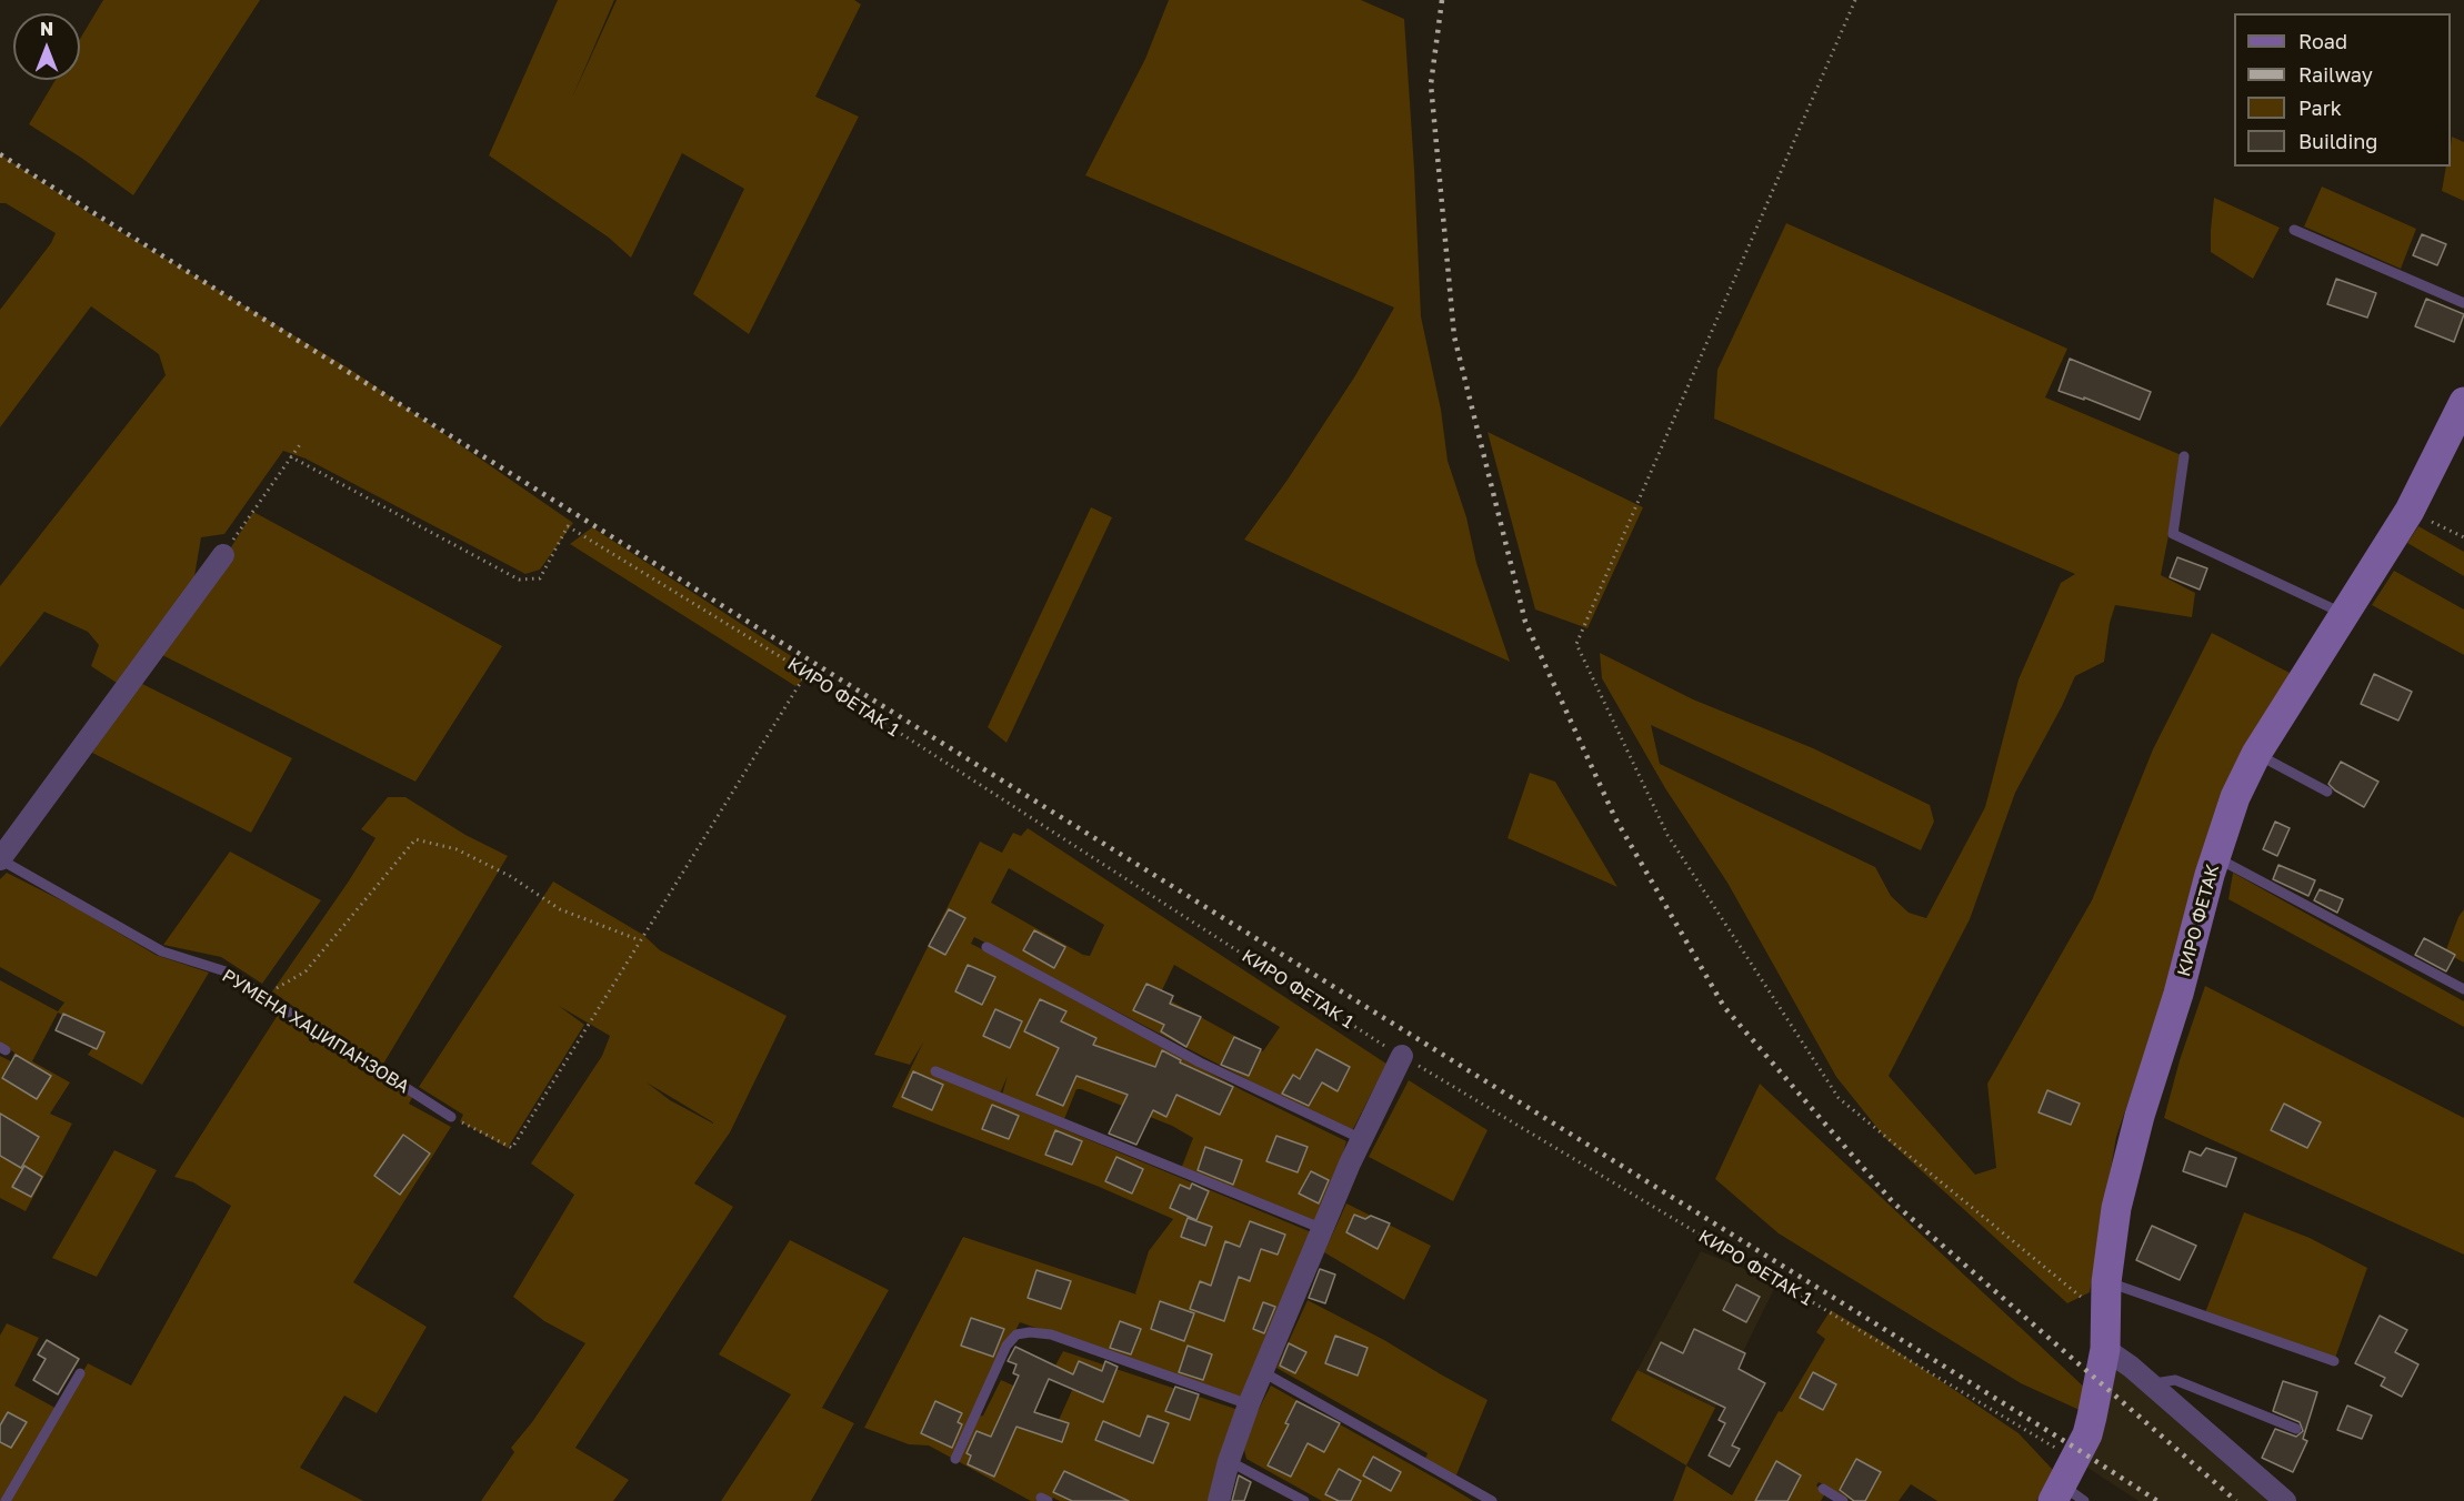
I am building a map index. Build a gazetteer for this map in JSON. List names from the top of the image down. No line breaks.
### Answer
{"streets":{"main road":["КИРО ФЕТАК"],"street":["РУМЕНА ХАЏИПАНЗОВА"],"path":["КИРО ФЕТАК 1"]},"crossings":[["КИРО ФЕТАК 1","КИРО ФЕТАК"]],"legend":["Road","Railway","Park","Building"],"north":"top"}
